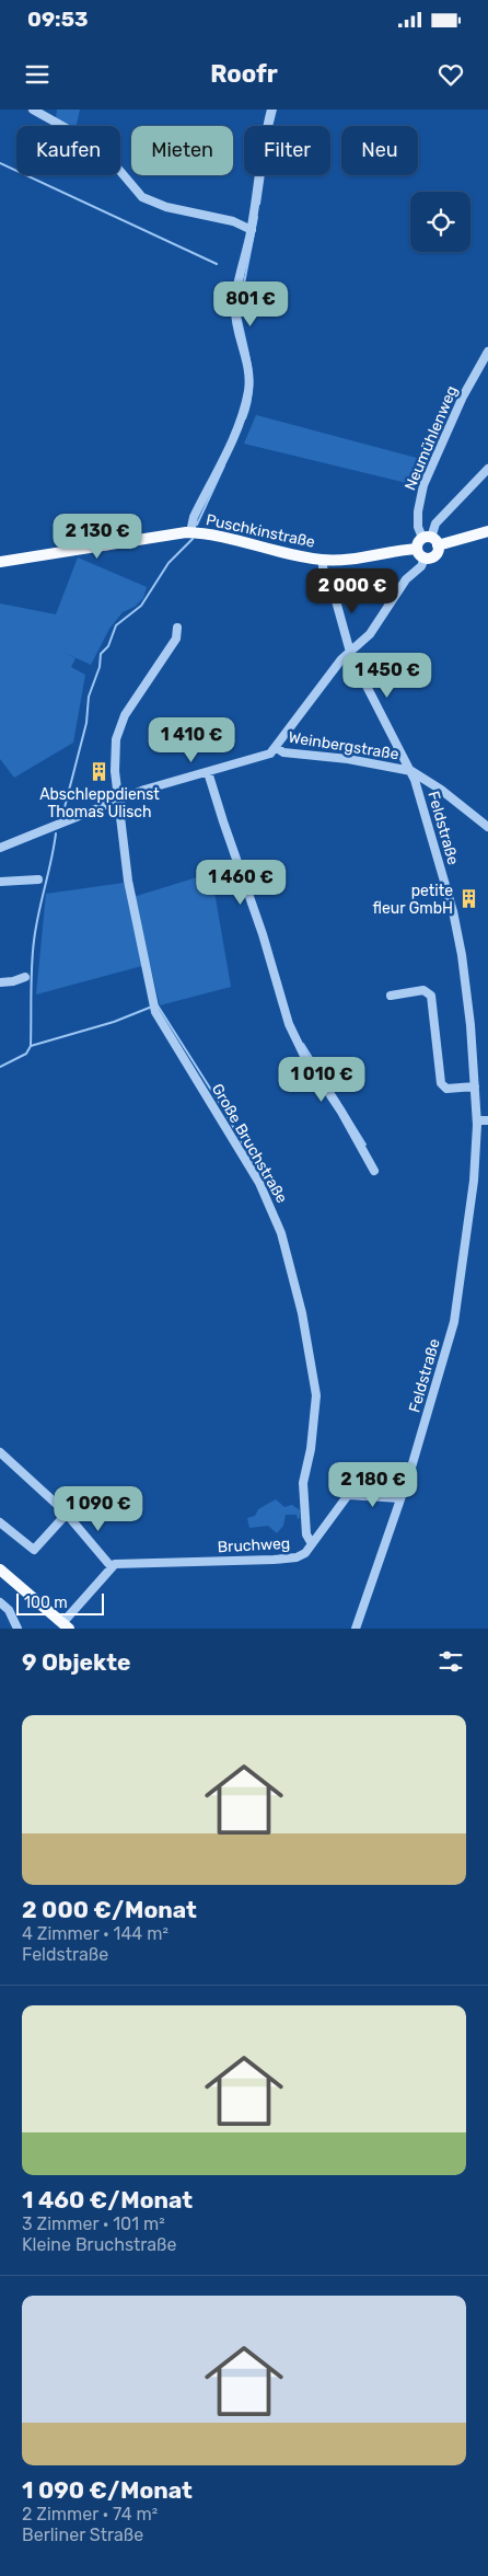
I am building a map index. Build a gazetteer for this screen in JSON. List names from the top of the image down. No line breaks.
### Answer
{"streets":{"main road":["Puschkinstraße"],"street":["Neumühlenweg","Weinbergstraße","Feldstraße","Große Bruchstraße","Bruchweg"]},"crossings":[["Puschkinstraße","Feldstraße"],["Weinbergstraße","Feldstraße"],["Feldstraße","Bruchweg"],["Große Bruchstraße","Bruchweg"]],"places":{"building":["Abschleppdienst Thomas Ulisch","petite fleur GmbH"]},"scale_bar":"100 m","page":{"status":"09:53","header":"Roofr","chip":["Kaufen","Mieten","Filter","Neu"],"price":["801 €","2 130 €","2 000 €","1 450 €","1 410 €","1 460 €","1 010 €","2 180 €","1 090 €"],"scale":"100 m","heading":"9 Objekte","list":[{"name":"2 000 €/Monat","note":"4 Zimmer · 144 m² · Feldstraße"},{"name":"1 460 €/Monat","note":"3 Zimmer · 101 m² · Kleine Bruchstraße"},{"name":"1 090 €/Monat","note":"2 Zimmer · 74 m² · Berliner Straße"}]}}
